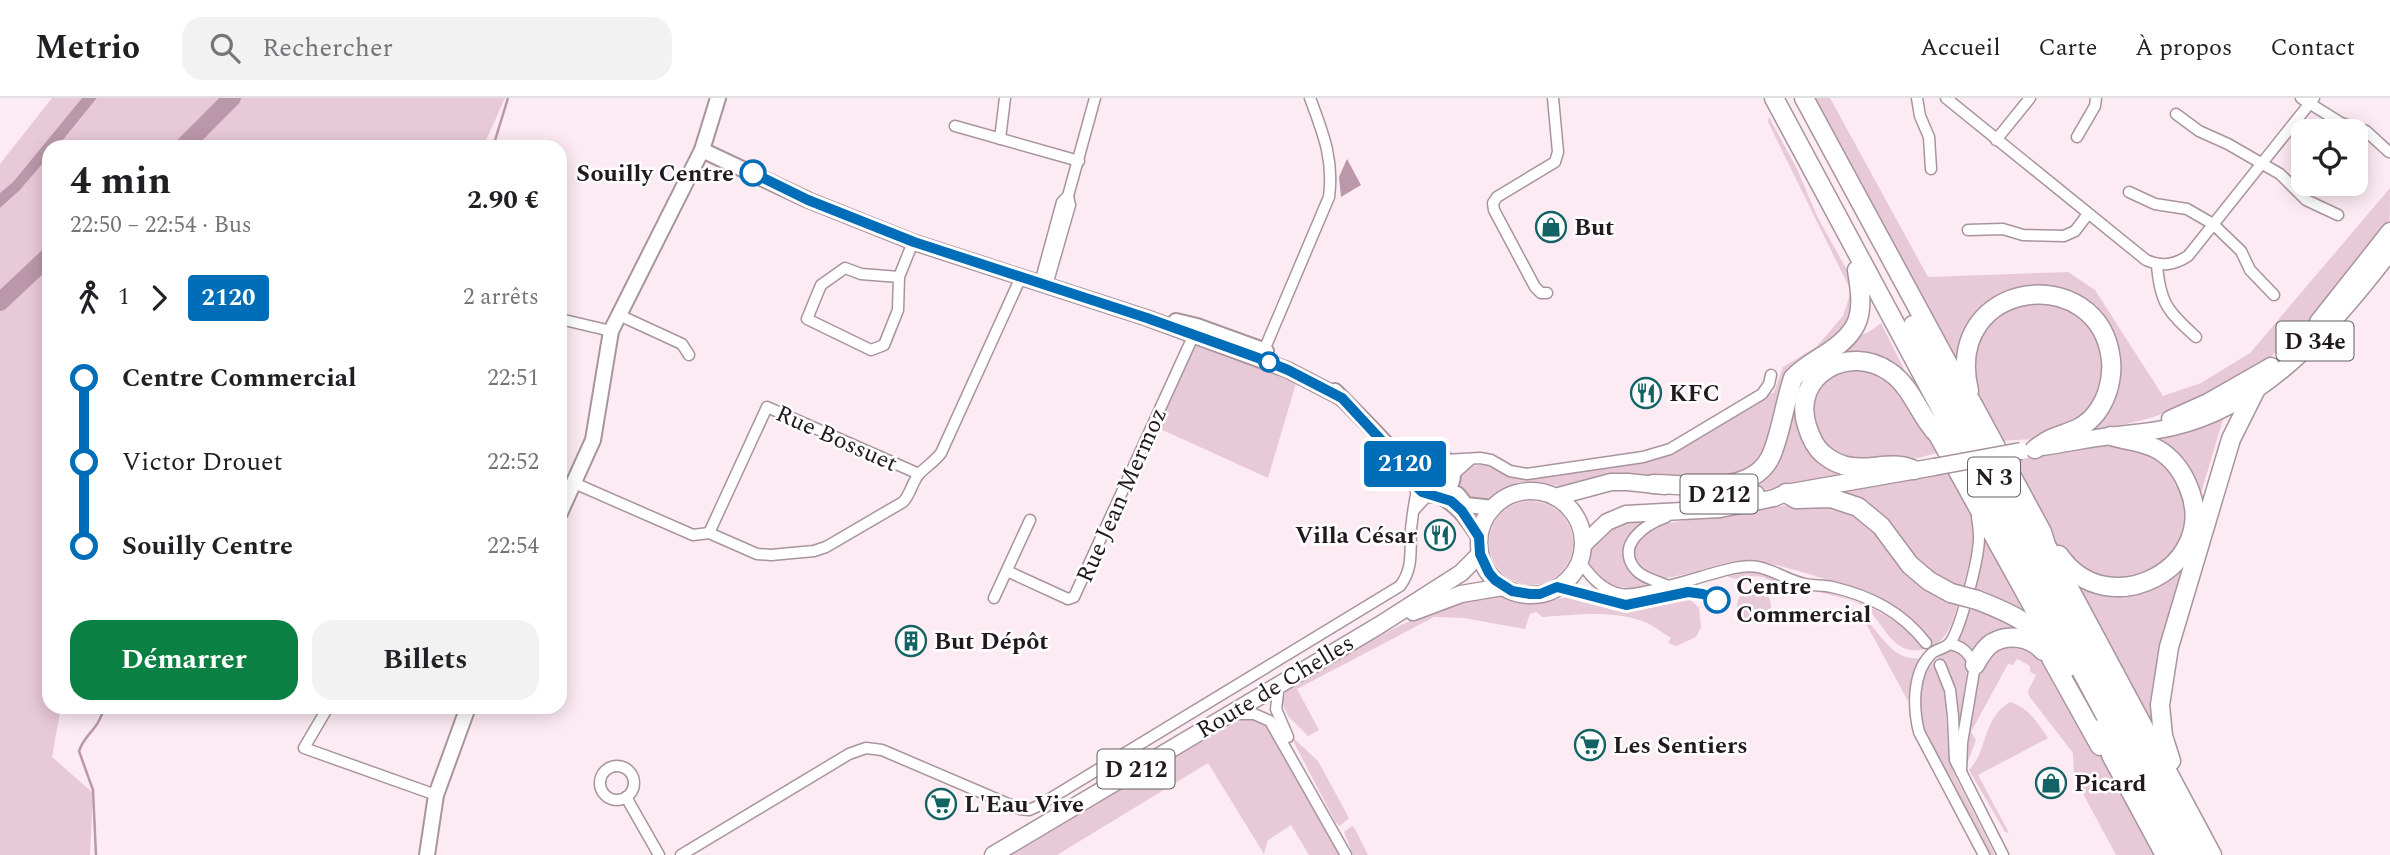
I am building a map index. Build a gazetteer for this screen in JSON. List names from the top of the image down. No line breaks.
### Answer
{"streets":{"highway":["N 3"],"main road":["D 34e","D 212","Route de Chelles"],"street":["Rue Bossuet","Rue Jean Mermoz"]},"crossings":[["D 34e","D 212"],["D 212","Route de Chelles"]],"places":{"other":["Souilly Centre","Centre Commercial"],"shop":["But","Picard"],"restaurant":["KFC","Villa César"],"building":["But Dépôt"],"supermarket":["Les Sentiers","L'Eau Vive"]},"lines":["bus line 2120"],"page":{"header":"Metrio","search":"Rechercher","nav":["Accueil","Carte","À propos","Contact"],"on_map":"2120","heading":["4 min","22:50 – 22:54 · Bus","2.90 €"],"legs":["1","2120","2 arrêts"],"list":[{"name":"Centre Commercial","value":"22:51"},{"name":"Victor Drouet","value":"22:52"},{"name":"Souilly Centre","value":"22:54"}],"buttons":["Démarrer","Billets"]}}
